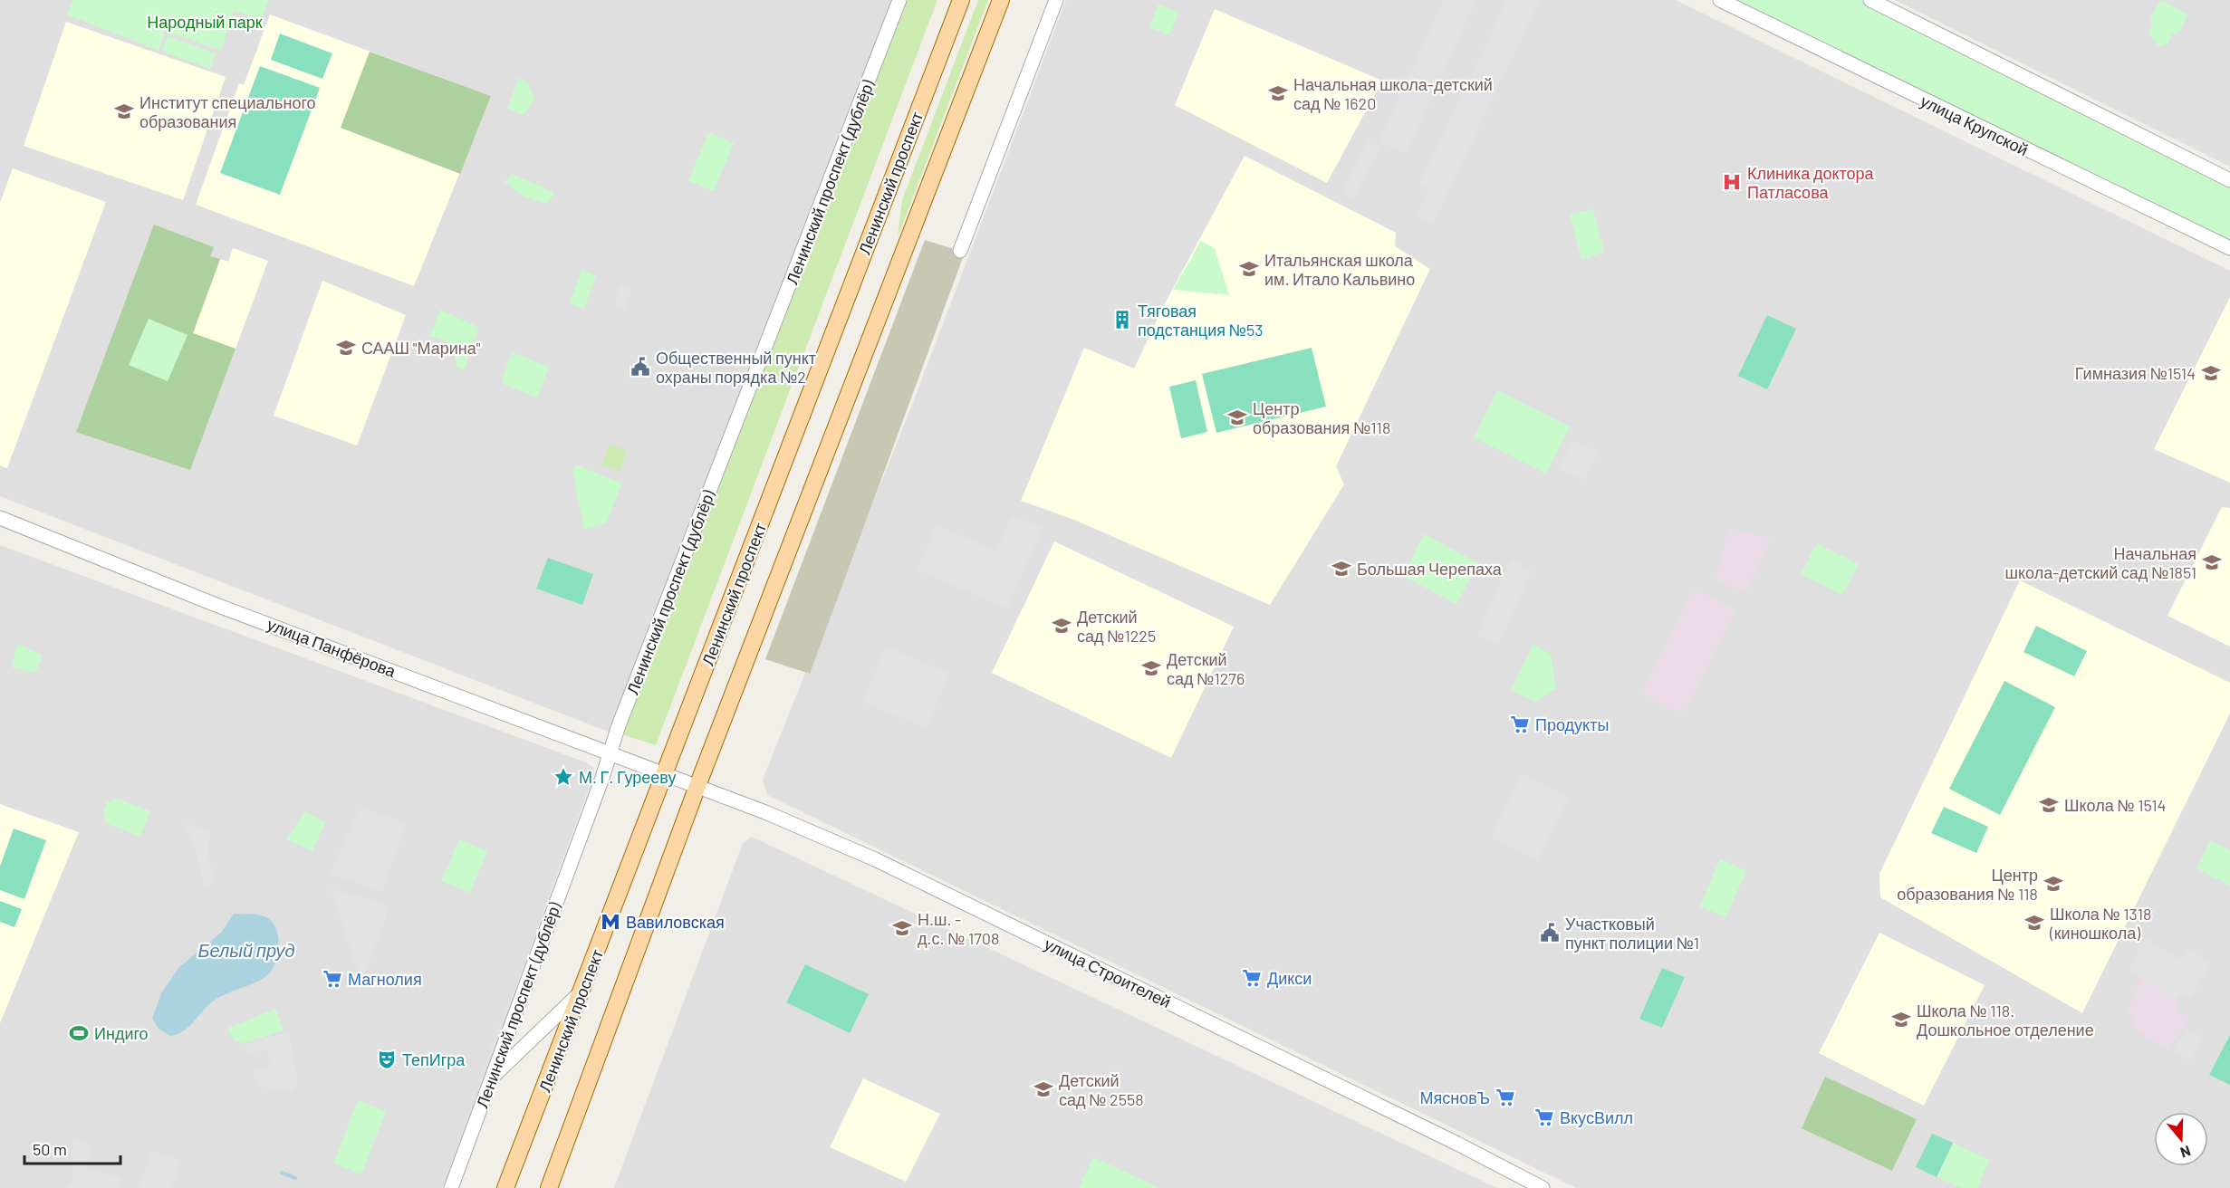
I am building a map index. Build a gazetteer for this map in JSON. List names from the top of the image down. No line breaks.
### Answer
{"streets":{"main road":["Ленинский проспект"],"street":["улица Крупской","Ленинский проспект (дублёр)","улица Панфёрова","улица Строителей"]},"crossings":[["Ленинский проспект (дублёр)","улица Панфёрова"],["Ленинский проспект","улица Панфёрова"],["Ленинский проспект","улица Строителей"],["улица Панфёрова","улица Строителей"]],"water":["Белый пруд"],"parks":["Народный парк"],"places":{"school or university":["Начальная школа-детский сад № 1620","Институт специального образования","Итальянская школа им. Итало Кальвино","СААШ \"Марина\"","Гимназия №1514","Центр образования №118","Начальная школа-детский сад №1851","Большая Черепаха","Детский сад №1225","Детский сад №1276","Школа № 1514","Центр образования № 118","Школа № 1318 (киношкола)","Н.ш. - д.с. № 1708","Школа № 118. Дошкольное отделение","Детский сад № 2558"],"hospital":["Клиника доктора Патласова"],"building":["Тяговая подстанция №53"],"public building":["Общественный пункт охраны порядка №2","Участковый пункт полиции №1"],"supermarket":["Продукты","Дикси","Магнолия","МясновЪ","ВкусВилл"],"place":["М. Г. Гурееву"],"metro station":["Вавиловская"],"sports":["Индиго"],"theatre":["ТепИгра"]},"scale_bar":"50 m","north":"bottom"}
